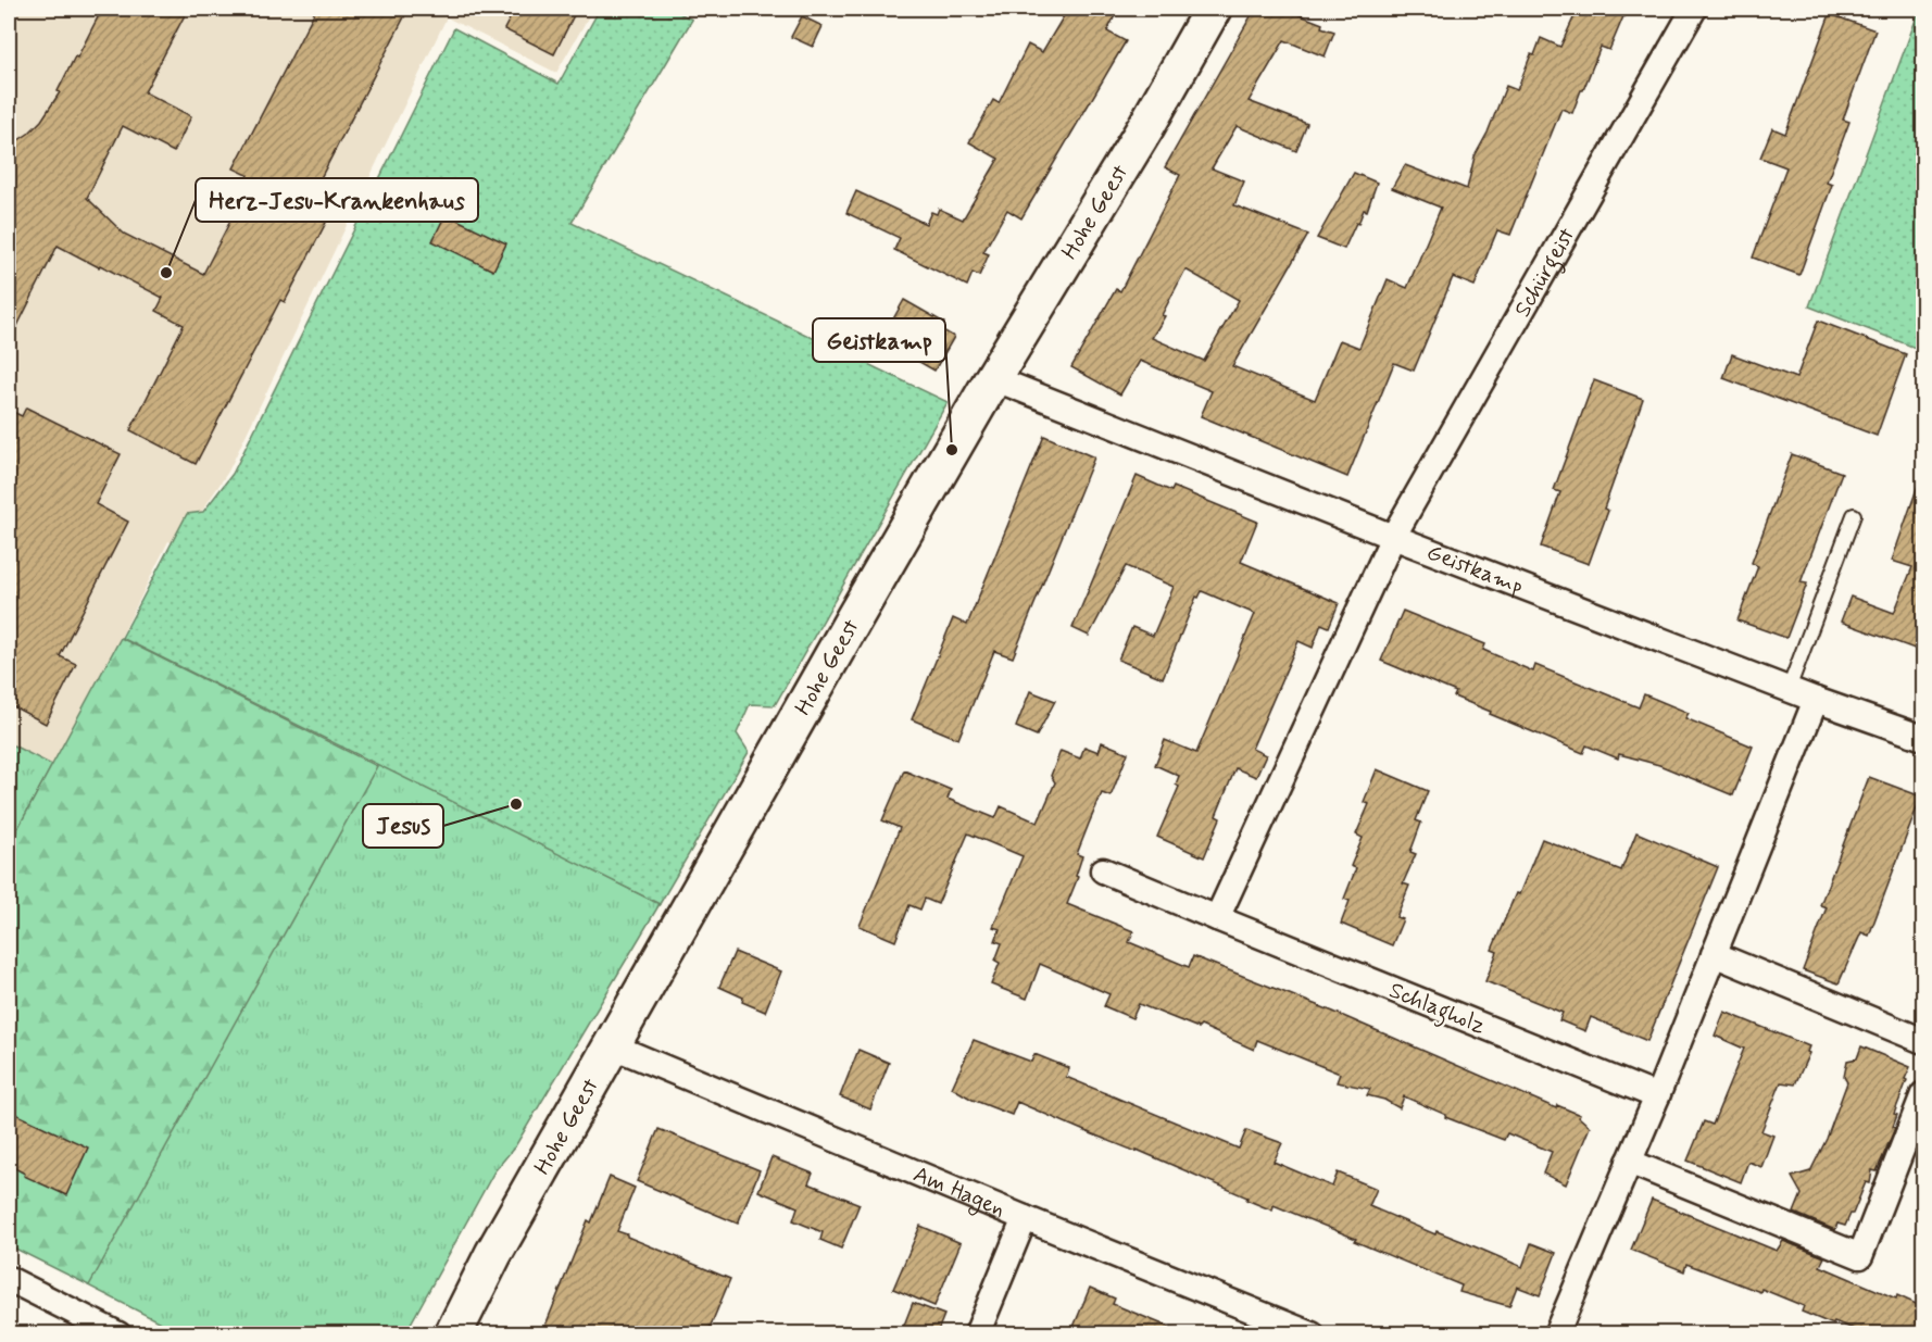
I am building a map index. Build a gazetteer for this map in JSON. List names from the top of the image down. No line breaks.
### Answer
{"streets":{"street":["Hohe Geest","Schürgeist","Geistkamp","Schlagholz","Am Hagen"]},"crossings":[["Hohe Geest","Geistkamp"],["Hohe Geest","Am Hagen"],["Schürgeist","Geistkamp"]],"places":["Herz-Jesu-Krankenhaus","Geistkamp","Jesus"]}
